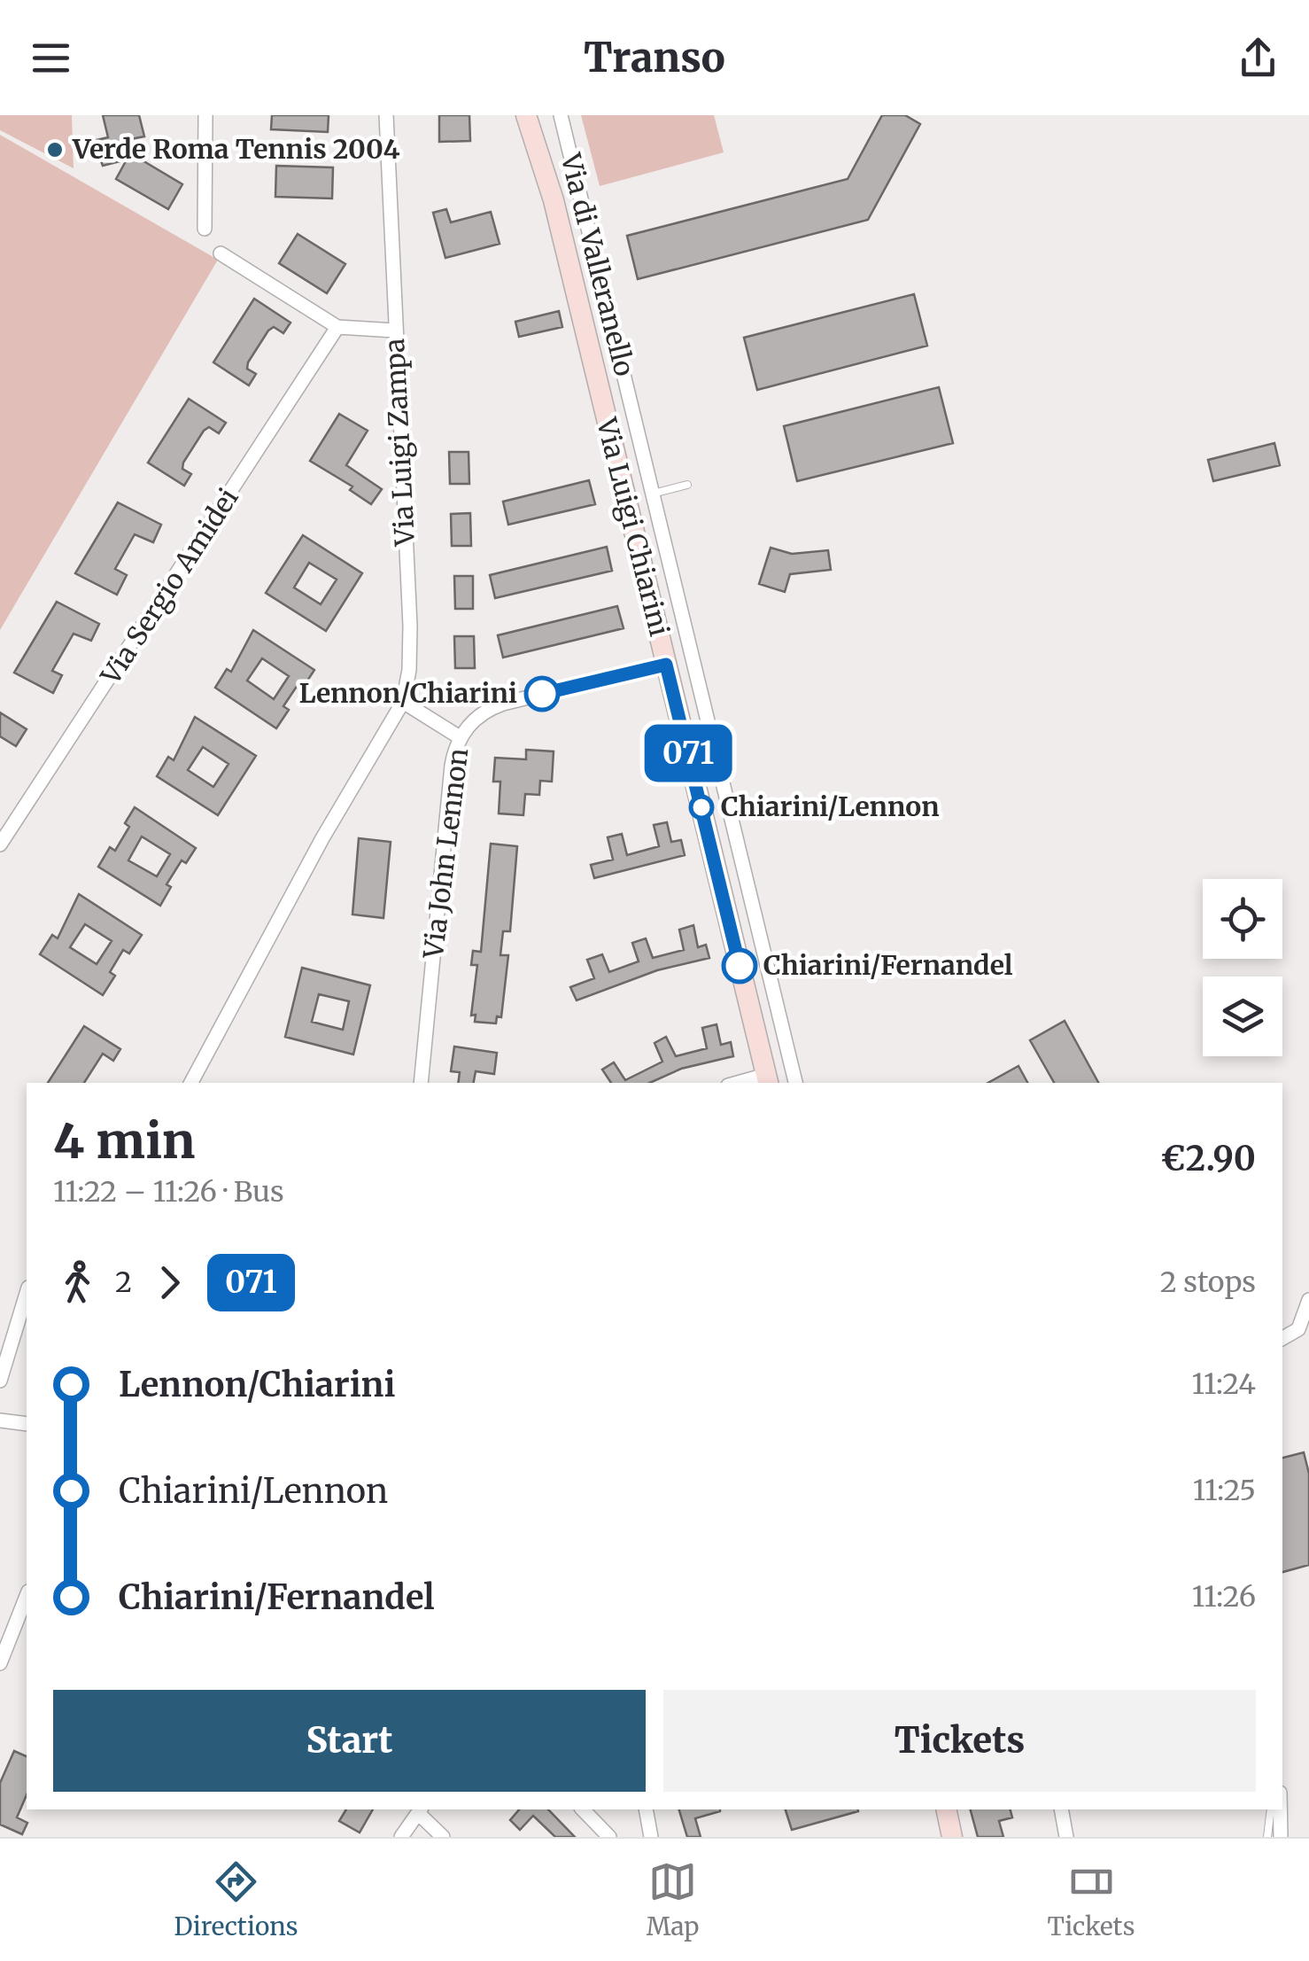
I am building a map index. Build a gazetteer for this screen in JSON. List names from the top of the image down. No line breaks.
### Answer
{"streets":{"street":["Via di Valleranello","Via Luigi Zampa","Via Luigi Chiarini","Via Sergio Amidei","Via John Lennon"]},"crossings":[["Via Luigi Chiarini","Via John Lennon"]],"places":["Verde Roma Tennis 2004","Lennon/Chiarini","Chiarini/Lennon","Chiarini/Fernandel"],"lines":["bus line 071"],"page":{"header":"Transo","on_map":"071","heading":["4 min","11:22 – 11:26 · Bus","€2.90"],"legs":["2","071","2 stops"],"list":[{"name":"Lennon/Chiarini","value":"11:24"},{"name":"Chiarini/Lennon","value":"11:25"},{"name":"Chiarini/Fernandel","value":"11:26"}],"buttons":["Start","Tickets"],"tabs":["Directions","Map","Tickets"]}}
